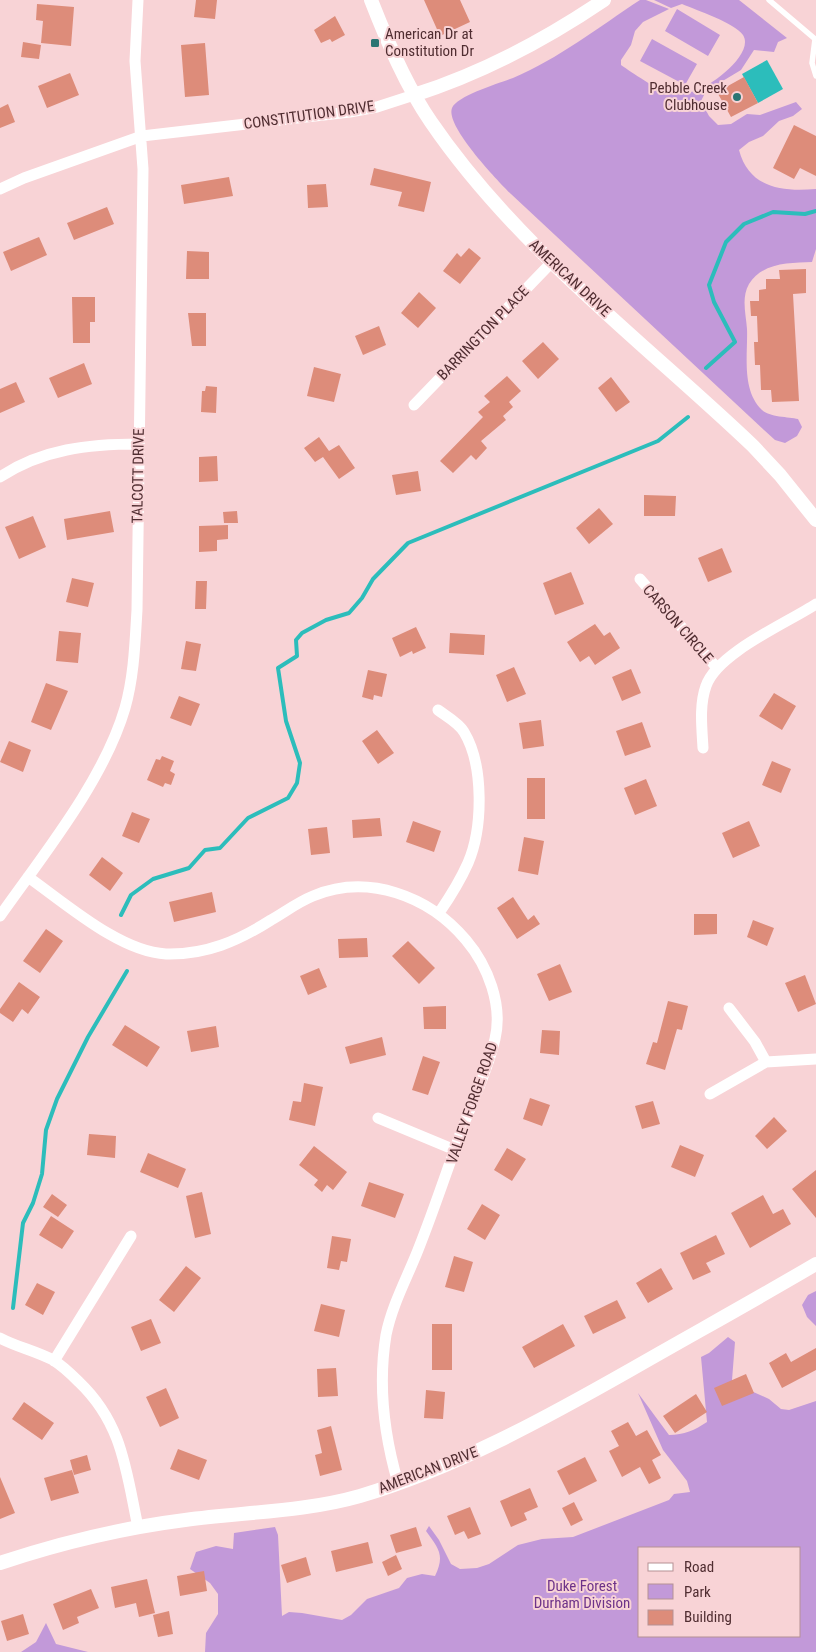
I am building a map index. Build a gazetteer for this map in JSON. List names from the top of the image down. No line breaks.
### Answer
{"streets":{"street":["CONSTITUTION DRIVE","AMERICAN DRIVE","BARRINGTON PLACE","TALCOTT DRIVE","CARSON CIRCLE","VALLEY FORGE ROAD"]},"crossings":[["CONSTITUTION DRIVE","AMERICAN DRIVE"],["CONSTITUTION DRIVE","TALCOTT DRIVE"],["AMERICAN DRIVE","BARRINGTON PLACE"],["AMERICAN DRIVE","VALLEY FORGE ROAD"],["TALCOTT DRIVE","VALLEY FORGE ROAD"]],"parks":["Duke Forest Durham Division"],"places":{"transit":["American Dr at Constitution Dr"],"other":["Pebble Creek Clubhouse"]},"legend":["Road","Park","Building"]}
